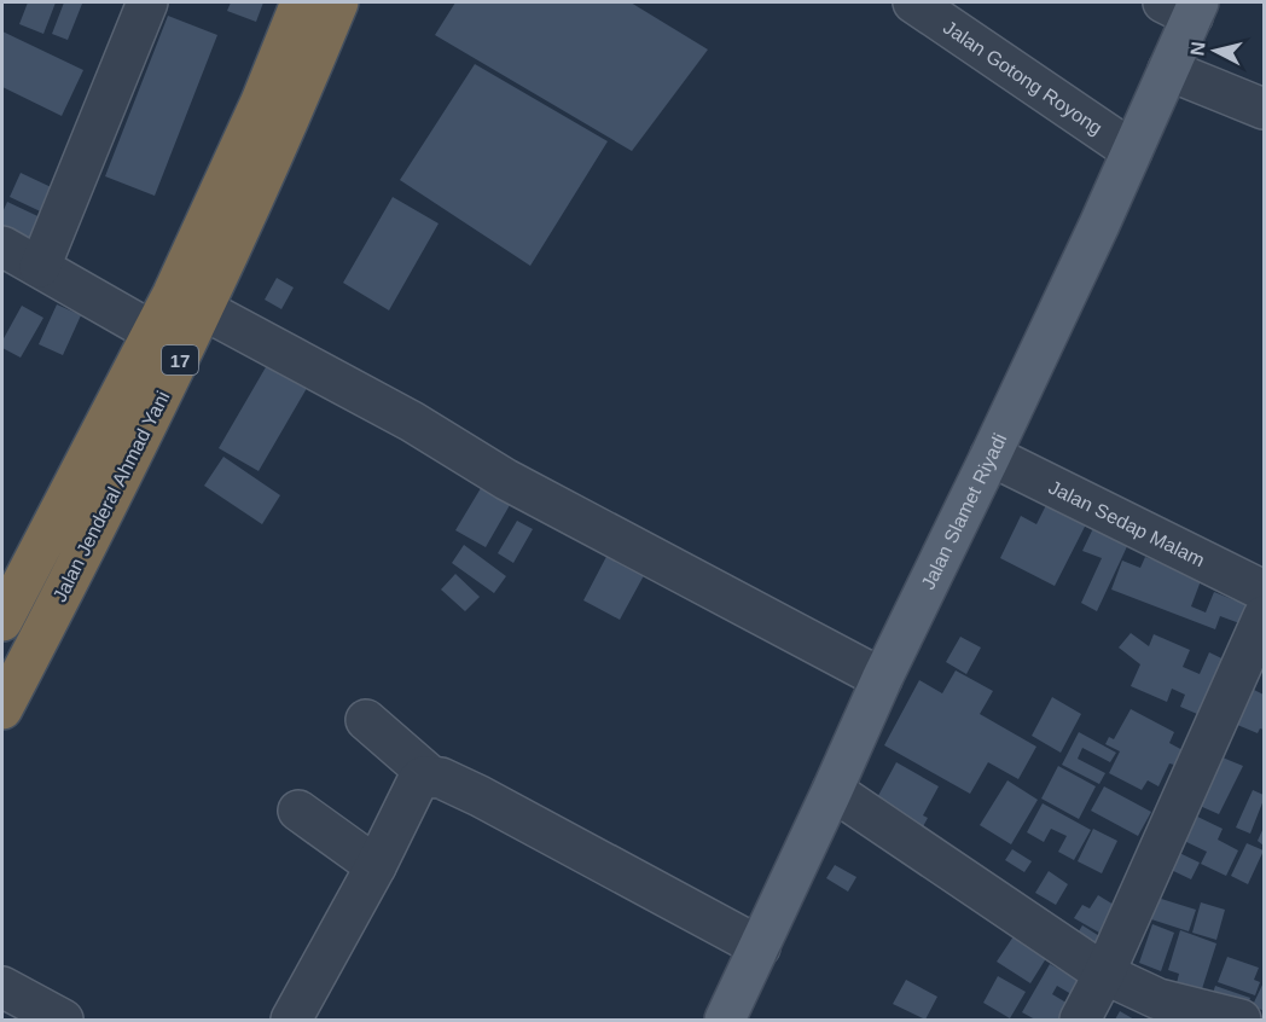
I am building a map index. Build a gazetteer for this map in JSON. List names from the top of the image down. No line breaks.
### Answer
{"streets":{"highway":["17","Jalan Jenderal Ahmad Yani"],"main road":["Jalan Slamet Riyadi"],"street":["Jalan Gotong Royong","Jalan Sedap Malam"]},"crossings":[["Jalan Gotong Royong","Jalan Slamet Riyadi"],["Jalan Slamet Riyadi","Jalan Sedap Malam"]],"north":"left"}
